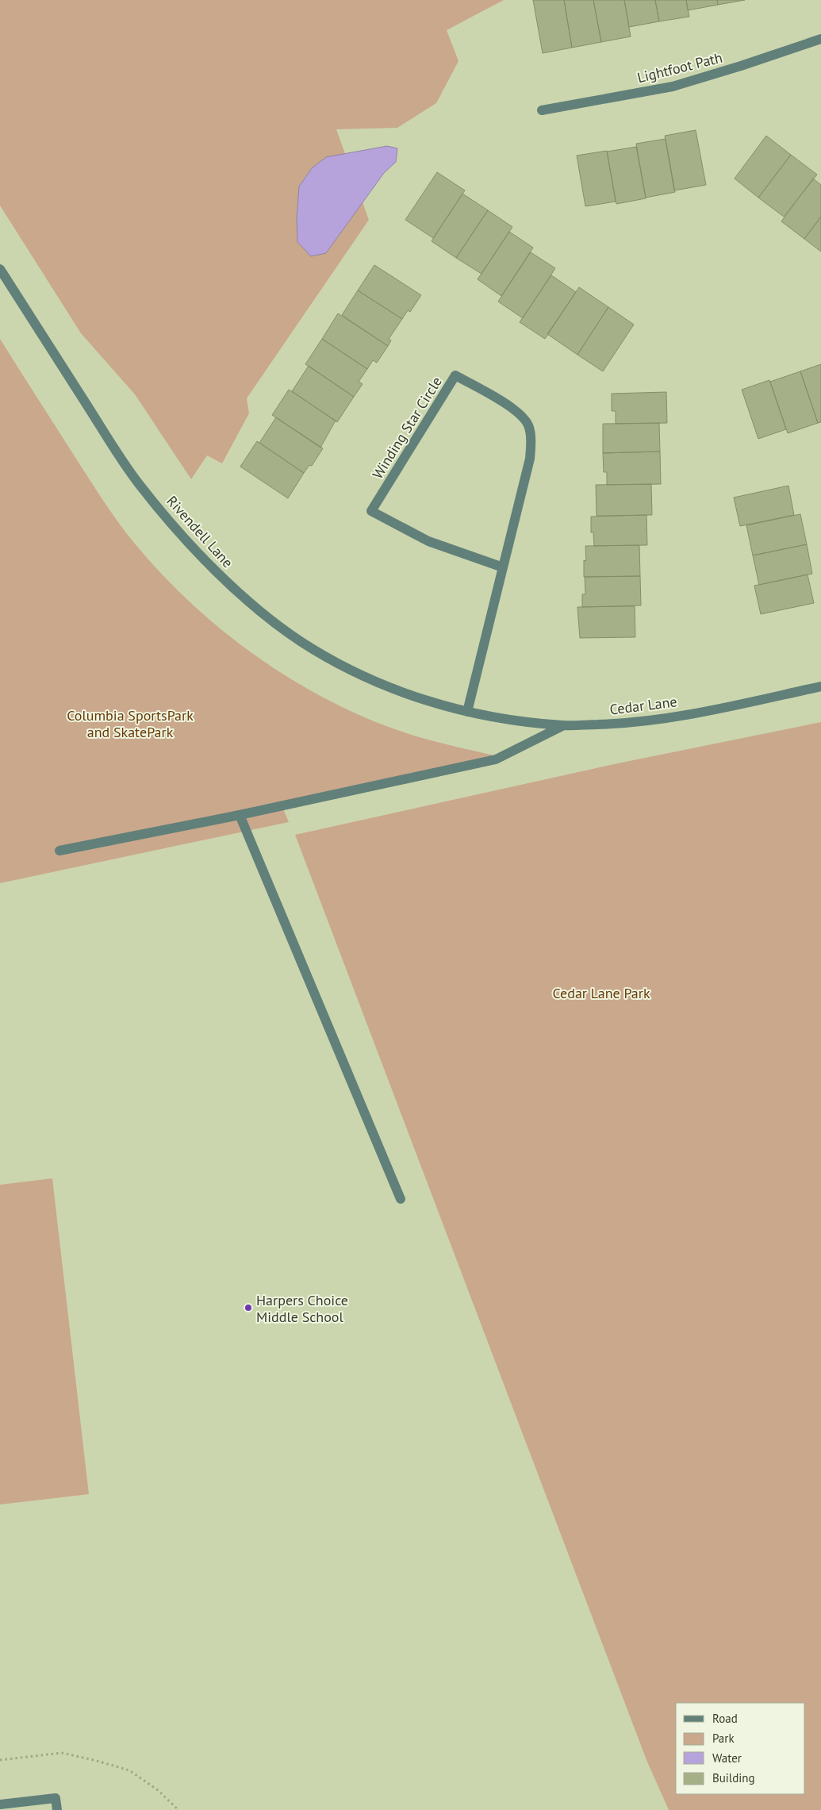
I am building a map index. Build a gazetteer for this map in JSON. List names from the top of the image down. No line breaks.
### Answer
{"streets":{"street":["Lightfoot Path","Winding Star Circle","Rivendell Lane","Cedar Lane"]},"crossings":[["Winding Star Circle","Rivendell Lane"],["Winding Star Circle","Cedar Lane"],["Rivendell Lane","Cedar Lane"]],"parks":["Columbia SportsPark and SkatePark","Cedar Lane Park"],"places":["Harpers Choice Middle School"],"legend":["Road","Park","Water","Building"]}
